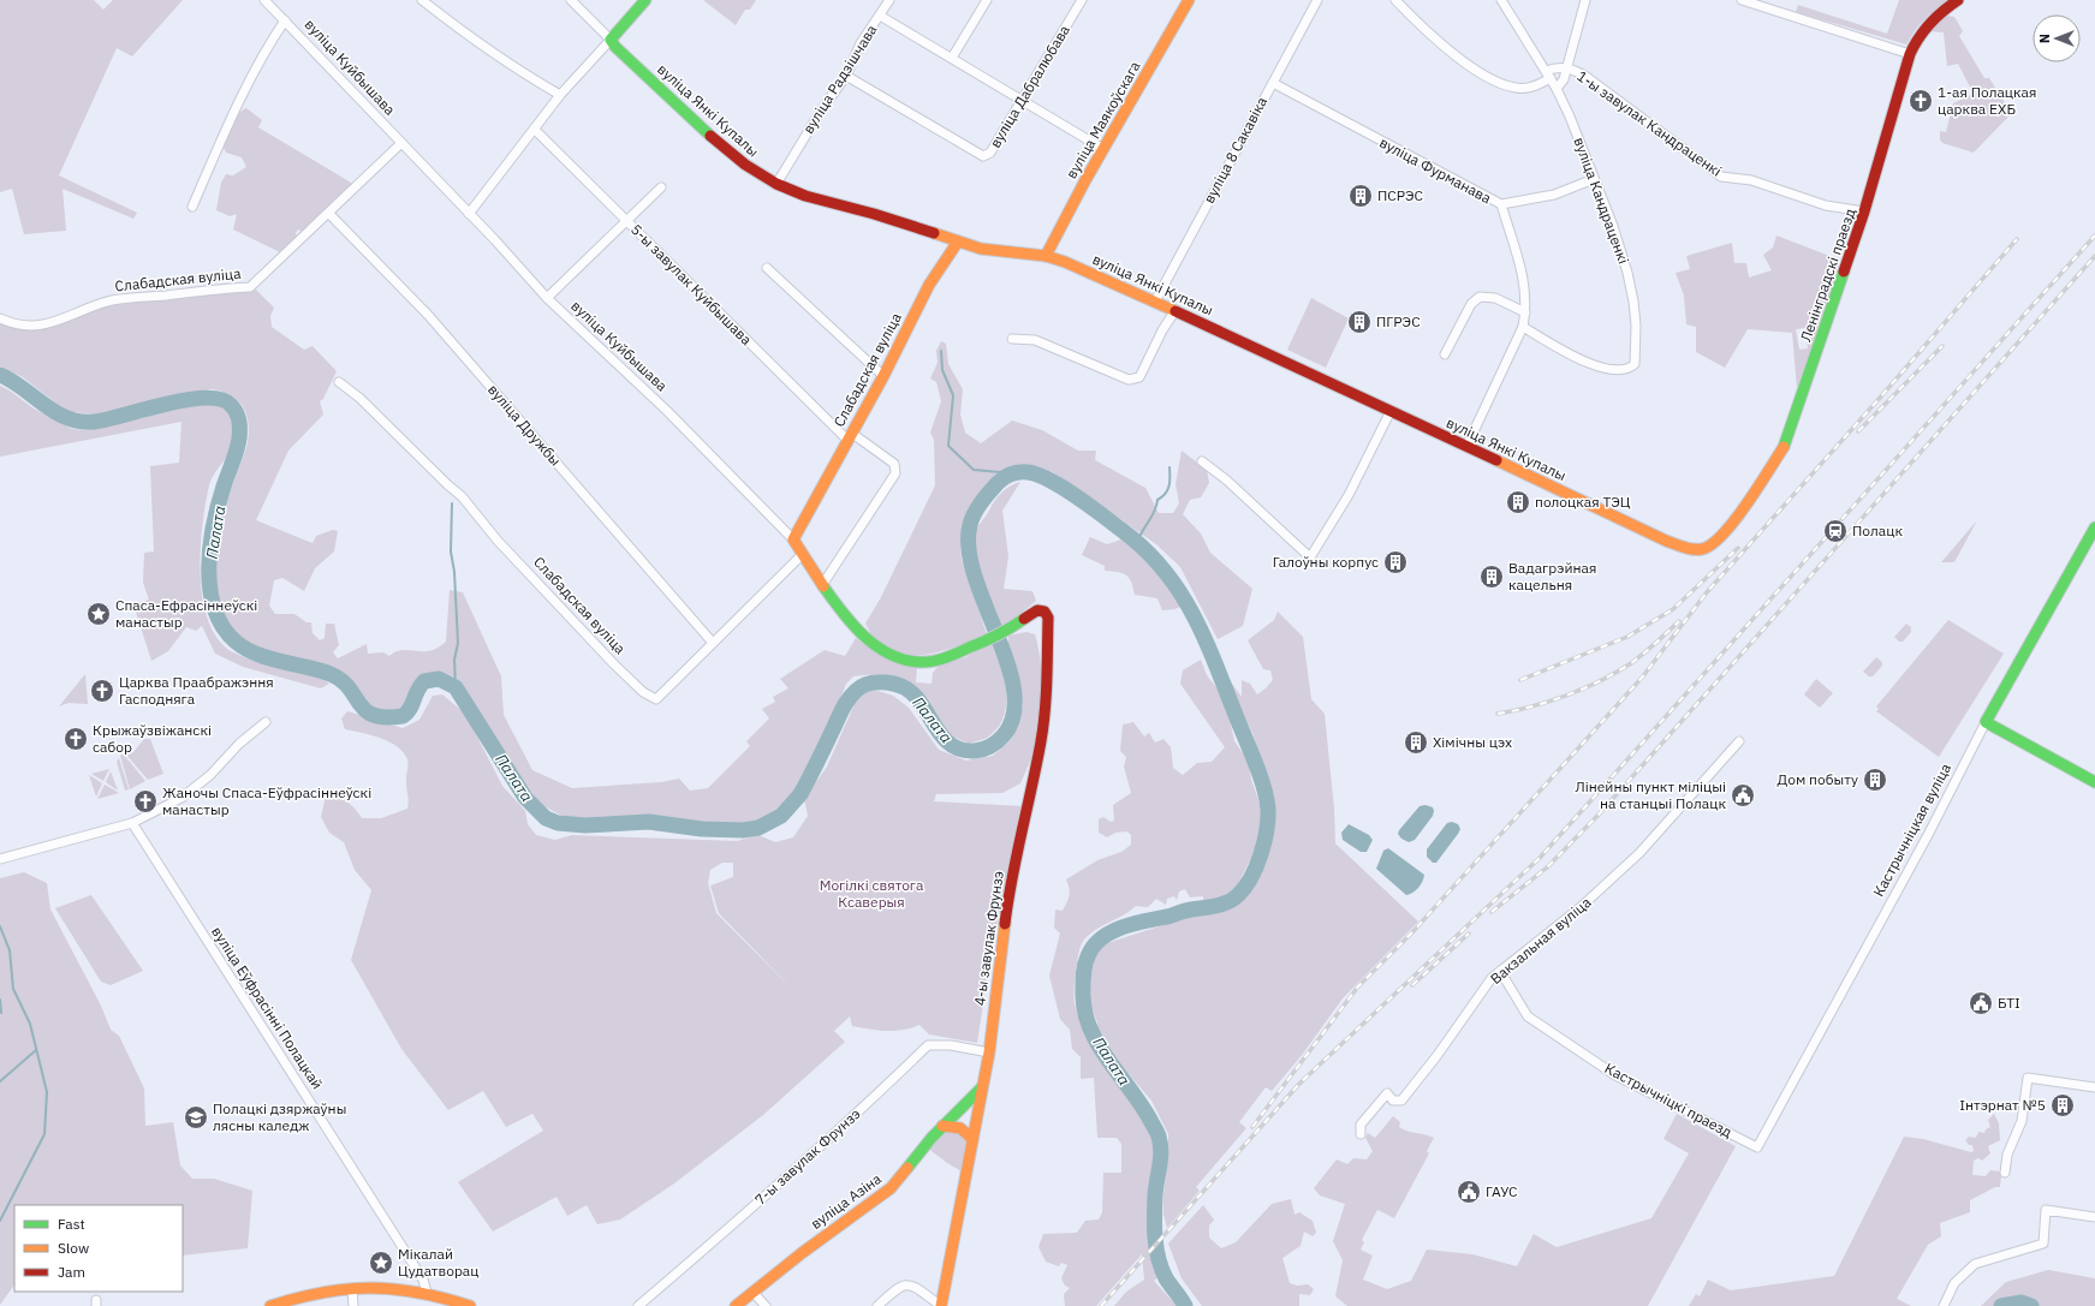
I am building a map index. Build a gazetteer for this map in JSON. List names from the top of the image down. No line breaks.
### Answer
{"streets":{"street":["вуліца Куйбышава","вуліца Радзішчава","вуліца Дабралюбава","вуліца Янкі Купалы","вуліца Маякоўскага","1-ы завулак Кандраценкі","вуліца 8 Сакавіка","вуліца Фурманава","вуліца Кандраценкі","Ленінградскі праезд","Слабадская вуліца","5-ы завулак Куйбышава","вуліца Дружбы","Кастрычніцкая вуліца","4-ы завулак Фрунзэ","Вакзальная вуліца","вуліца Еўфрасінні Полацкай","Кастрычніцкі праезд","7-ы завулак Фрунзэ","вуліца Азіна"]},"crossings":[["вуліца Куйбышава","Слабадская вуліца"],["вуліца Куйбышава","5-ы завулак Куйбышава"],["вуліца Куйбышава","4-ы завулак Фрунзэ"],["вуліца Радзішчава","вуліца Дабралюбава"],["вуліца Радзішчава","вуліца Янкі Купалы"],["вуліца Янкі Купалы","вуліца Маякоўскага"],["вуліца Янкі Купалы","вуліца 8 Сакавіка"],["вуліца Янкі Купалы","Ленінградскі праезд"],["вуліца Янкі Купалы","Слабадская вуліца"],["1-ы завулак Кандраценкі","вуліца Кандраценкі"],["1-ы завулак Кандраценкі","Ленінградскі праезд"],["вуліца 8 Сакавіка","вуліца Фурманава"],["вуліца Фурманава","вуліца Кандраценкі"],["Слабадская вуліца","5-ы завулак Куйбышава"],["Слабадская вуліца","вуліца Дружбы"],["Кастрычніцкая вуліца","Кастрычніцкі праезд"],["4-ы завулак Фрунзэ","7-ы завулак Фрунзэ"],["4-ы завулак Фрунзэ","вуліца Азіна"],["Вакзальная вуліца","Кастрычніцкі праезд"]],"water":["Палата"],"parks":["Могілкі святога Ксаверыя"],"places":{"church":["1-ая Полацкая царква ЕХБ","Царква Праабражэння Гасподняга","Крыжаўзвіжанскі сабор","Жаночы Спаса-Еўфрасіннеўскі манастыр"],"building":["ПСРЭС","ПГРЭС","полоцкая ТЭЦ","Галоўны корпус","Вадагрэйная кацельня","Хімічны цэх","Дом побыту","Інтэрнат №5"],"station":["Полацк"],"place":["Спаса-Ефрасіннеўскі манастыр","Мікалай Цудатворац"],"public building":["Лінейны пункт міліцыі на станцыі Полацк","БТІ","ГАУС"],"school or university":["Полацкі дзяржаўны лясны каледж"]},"legend":["Fast","Slow","Jam"],"north":"left"}
